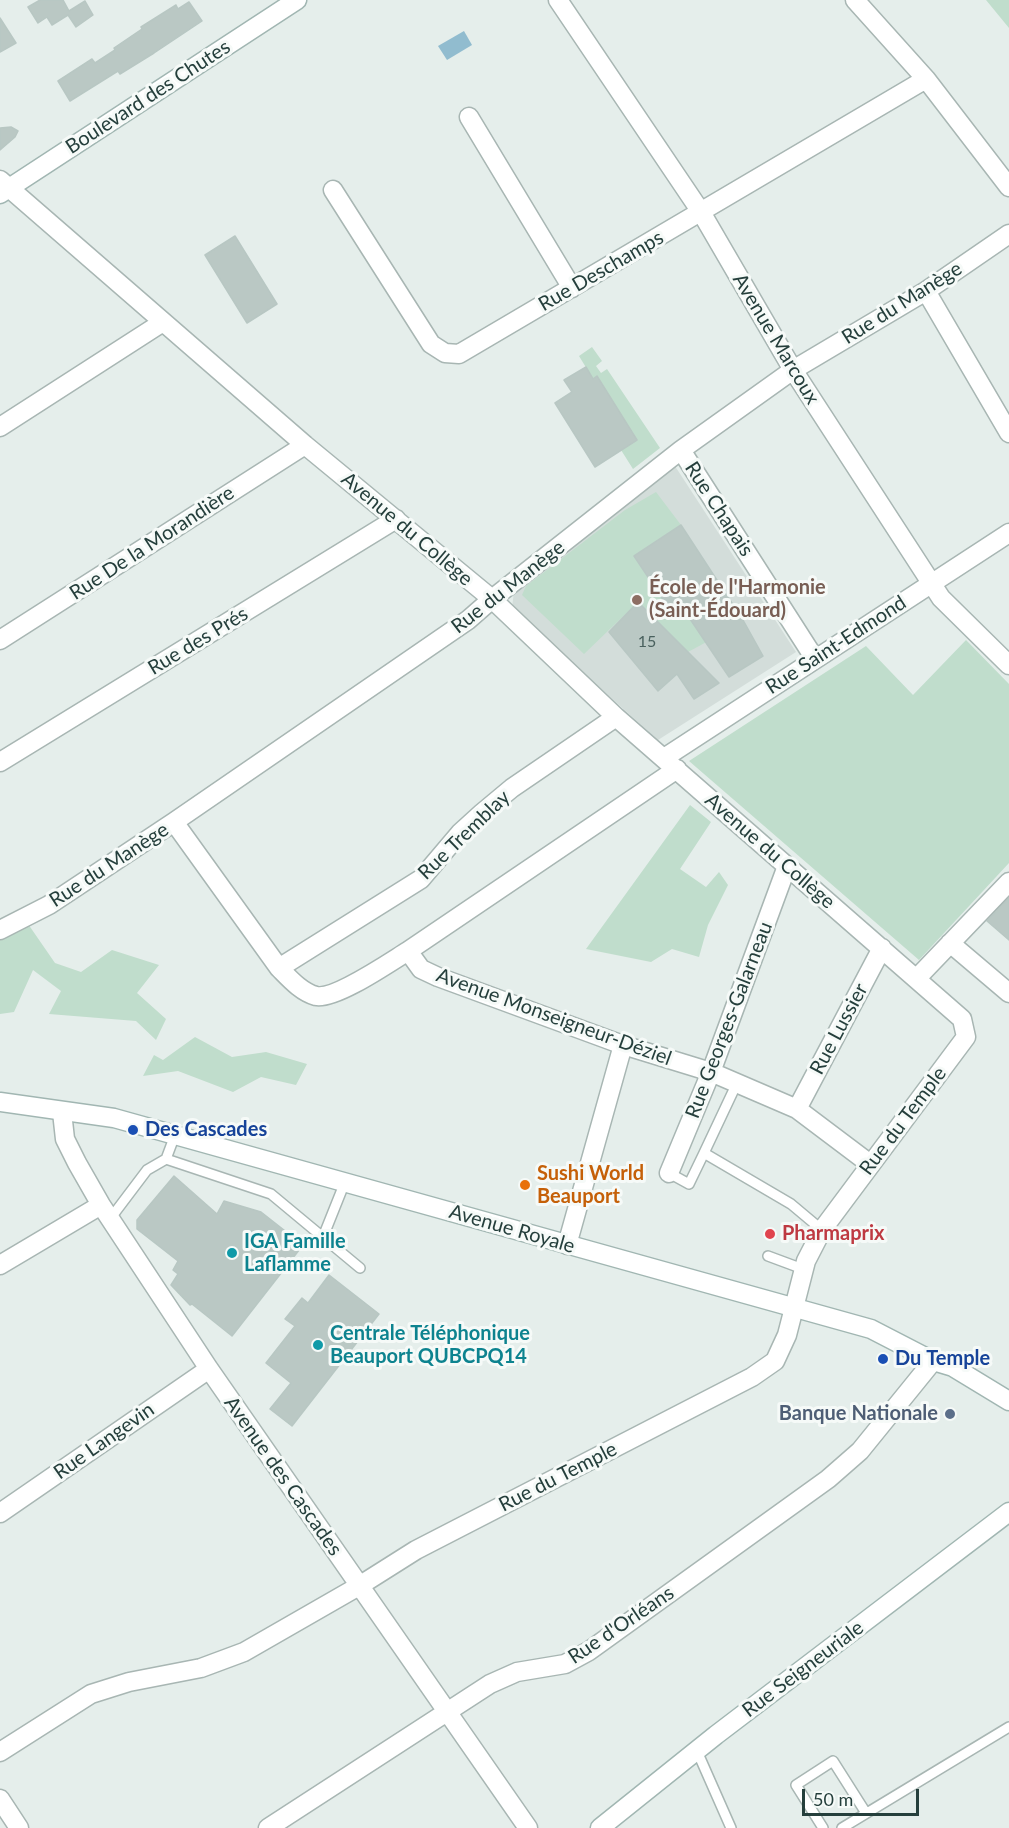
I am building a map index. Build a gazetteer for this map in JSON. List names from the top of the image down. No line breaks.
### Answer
{"streets":{"street":["Boulevard des Chutes","Rue Deschamps","Rue du Manège","Avenue Marcoux","Rue Chapais","Avenue du Collège","Rue De la Morandière","Rue des Prés","Rue Saint-Edmond","Rue Tremblay","Avenue Monseigneur-Déziel","Rue Georges-Galarneau","Rue Lussier","Rue du Temple","Avenue Royale","Rue Langevin","Avenue des Cascades","Rue d'Orléans","Rue Seigneuriale"]},"crossings":[["Boulevard des Chutes","Avenue du Collège"],["Rue Deschamps","Avenue Marcoux"],["Rue du Manège","Avenue Marcoux"],["Rue du Manège","Rue Chapais"],["Rue du Manège","Avenue du Collège"],["Avenue Marcoux","Rue Saint-Edmond"],["Rue Chapais","Rue Saint-Edmond"],["Avenue du Collège","Rue De la Morandière"],["Avenue du Collège","Rue des Prés"],["Avenue du Collège","Rue Saint-Edmond"],["Avenue du Collège","Rue Tremblay"],["Avenue du Collège","Rue Georges-Galarneau"],["Avenue du Collège","Rue Lussier"],["Avenue du Collège","Rue du Temple"],["Rue Saint-Edmond","Avenue Monseigneur-Déziel"],["Avenue Monseigneur-Déziel","Rue Georges-Galarneau"],["Avenue Monseigneur-Déziel","Rue Lussier"],["Avenue Monseigneur-Déziel","Rue du Temple"],["Rue du Temple","Avenue Royale"],["Rue du Temple","Avenue des Cascades"],["Avenue Royale","Avenue des Cascades"],["Avenue Royale","Rue d'Orléans"],["Rue Langevin","Avenue des Cascades"],["Avenue des Cascades","Rue d'Orléans"]],"places":["École de l'Harmonie (Saint-Édouard)","Des Cascades","Sushi World Beauport","Pharmaprix","IGA Famille Laflamme","Centrale Téléphonique Beauport QUBCPQ14","Du Temple","Banque Nationale"],"house_numbers":["15"],"scale_bar":"50 m"}
